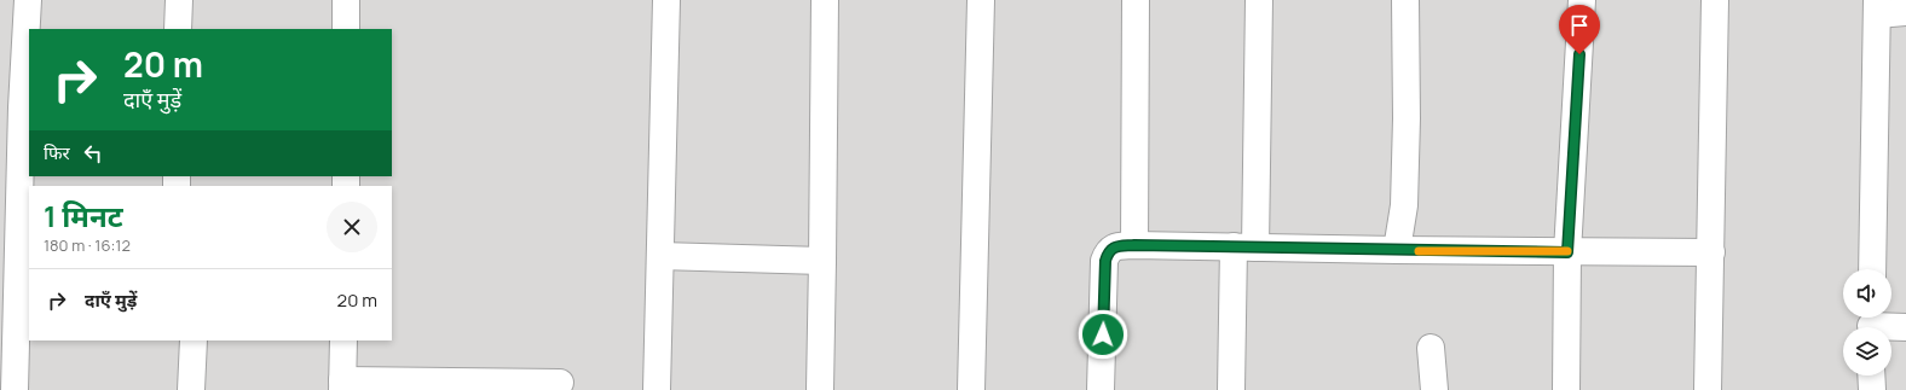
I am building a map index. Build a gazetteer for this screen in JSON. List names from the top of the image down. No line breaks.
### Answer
{"page":{"turn":["20 m","दाएँ मुड़ें"],"then":"फिर","heading":["1 मिनट","180 m · 16:12"],"list":[{"name":"दाएँ मुड़ें","value":"20 m"}]}}
